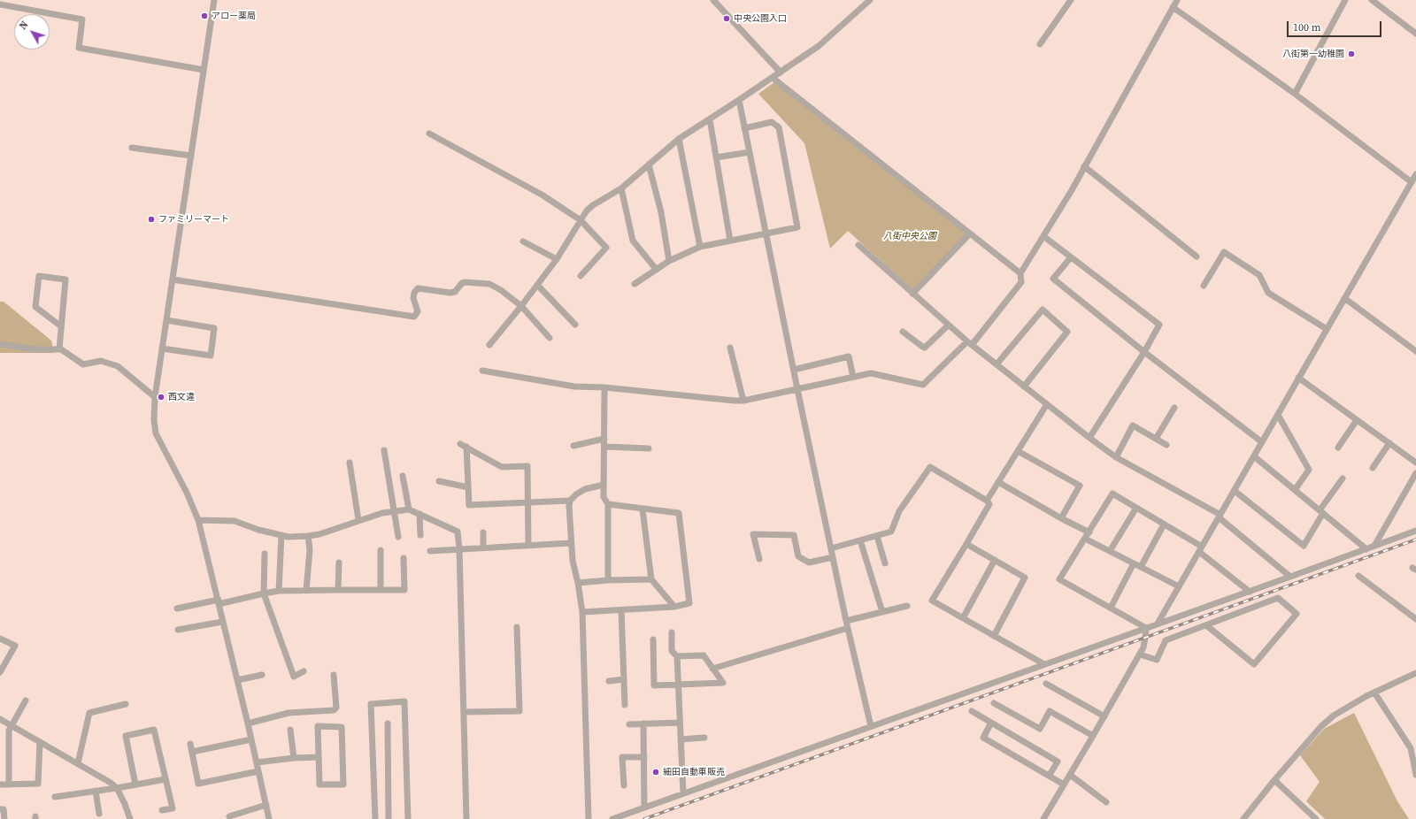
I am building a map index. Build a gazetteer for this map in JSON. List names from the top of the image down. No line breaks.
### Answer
{"parks":["八街中央公園"],"places":["アロー薬局","中央公園入口","八街第一幼稚園","ファミリーマート","西文違","細田自動車販売"],"scale_bar":"100 m","north":"top left"}
